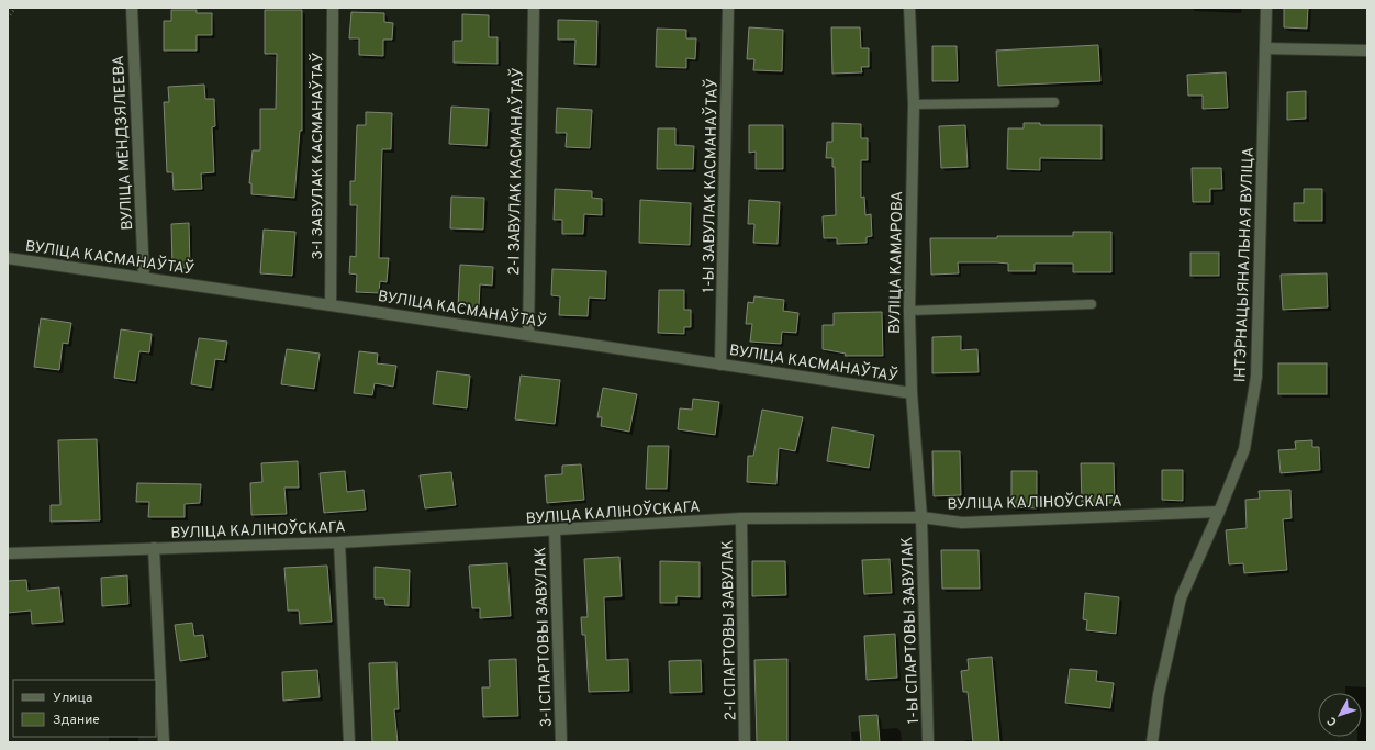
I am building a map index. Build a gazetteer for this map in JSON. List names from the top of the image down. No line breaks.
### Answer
{"streets":{"street":["ВУЛІЦА МЕНДЗЯЛЕЕВА","3-І ЗАВУЛАК КАСМАНАЎТАЎ","2-І ЗАВУЛАК КАСМАНАЎТАЎ","1-Ы ЗАВУЛАК КАСМАНАЎТАЎ","ВУЛІЦА КАСМАНАЎТАЎ","ВУЛІЦА КАМАРОВА","ІНТЭРНАЦЫЯНАЛЬНАЯ ВУЛІЦА","ВУЛІЦА КАЛІНОЎСКАГА","2-І СПАРТОВЫ ЗАВУЛАК","1-Ы СПАРТОВЫ ЗАВУЛАК","3-І СПАРТОВЫ ЗАВУЛАК"]},"crossings":[["ВУЛІЦА МЕНДЗЯЛЕЕВА","ВУЛІЦА КАСМАНАЎТАЎ"],["3-І ЗАВУЛАК КАСМАНАЎТАЎ","ВУЛІЦА КАСМАНАЎТАЎ"],["2-І ЗАВУЛАК КАСМАНАЎТАЎ","ВУЛІЦА КАСМАНАЎТАЎ"],["1-Ы ЗАВУЛАК КАСМАНАЎТАЎ","ВУЛІЦА КАСМАНАЎТАЎ"],["ВУЛІЦА КАСМАНАЎТАЎ","ВУЛІЦА КАМАРОВА"],["ВУЛІЦА КАМАРОВА","ВУЛІЦА КАЛІНОЎСКАГА"],["ВУЛІЦА КАМАРОВА","1-Ы СПАРТОВЫ ЗАВУЛАК"],["ІНТЭРНАЦЫЯНАЛЬНАЯ ВУЛІЦА","ВУЛІЦА КАЛІНОЎСКАГА"],["ВУЛІЦА КАЛІНОЎСКАГА","2-І СПАРТОВЫ ЗАВУЛАК"],["ВУЛІЦА КАЛІНОЎСКАГА","1-Ы СПАРТОВЫ ЗАВУЛАК"],["ВУЛІЦА КАЛІНОЎСКАГА","3-І СПАРТОВЫ ЗАВУЛАК"]],"legend":["Улица","Здание"],"north":"bottom left"}
